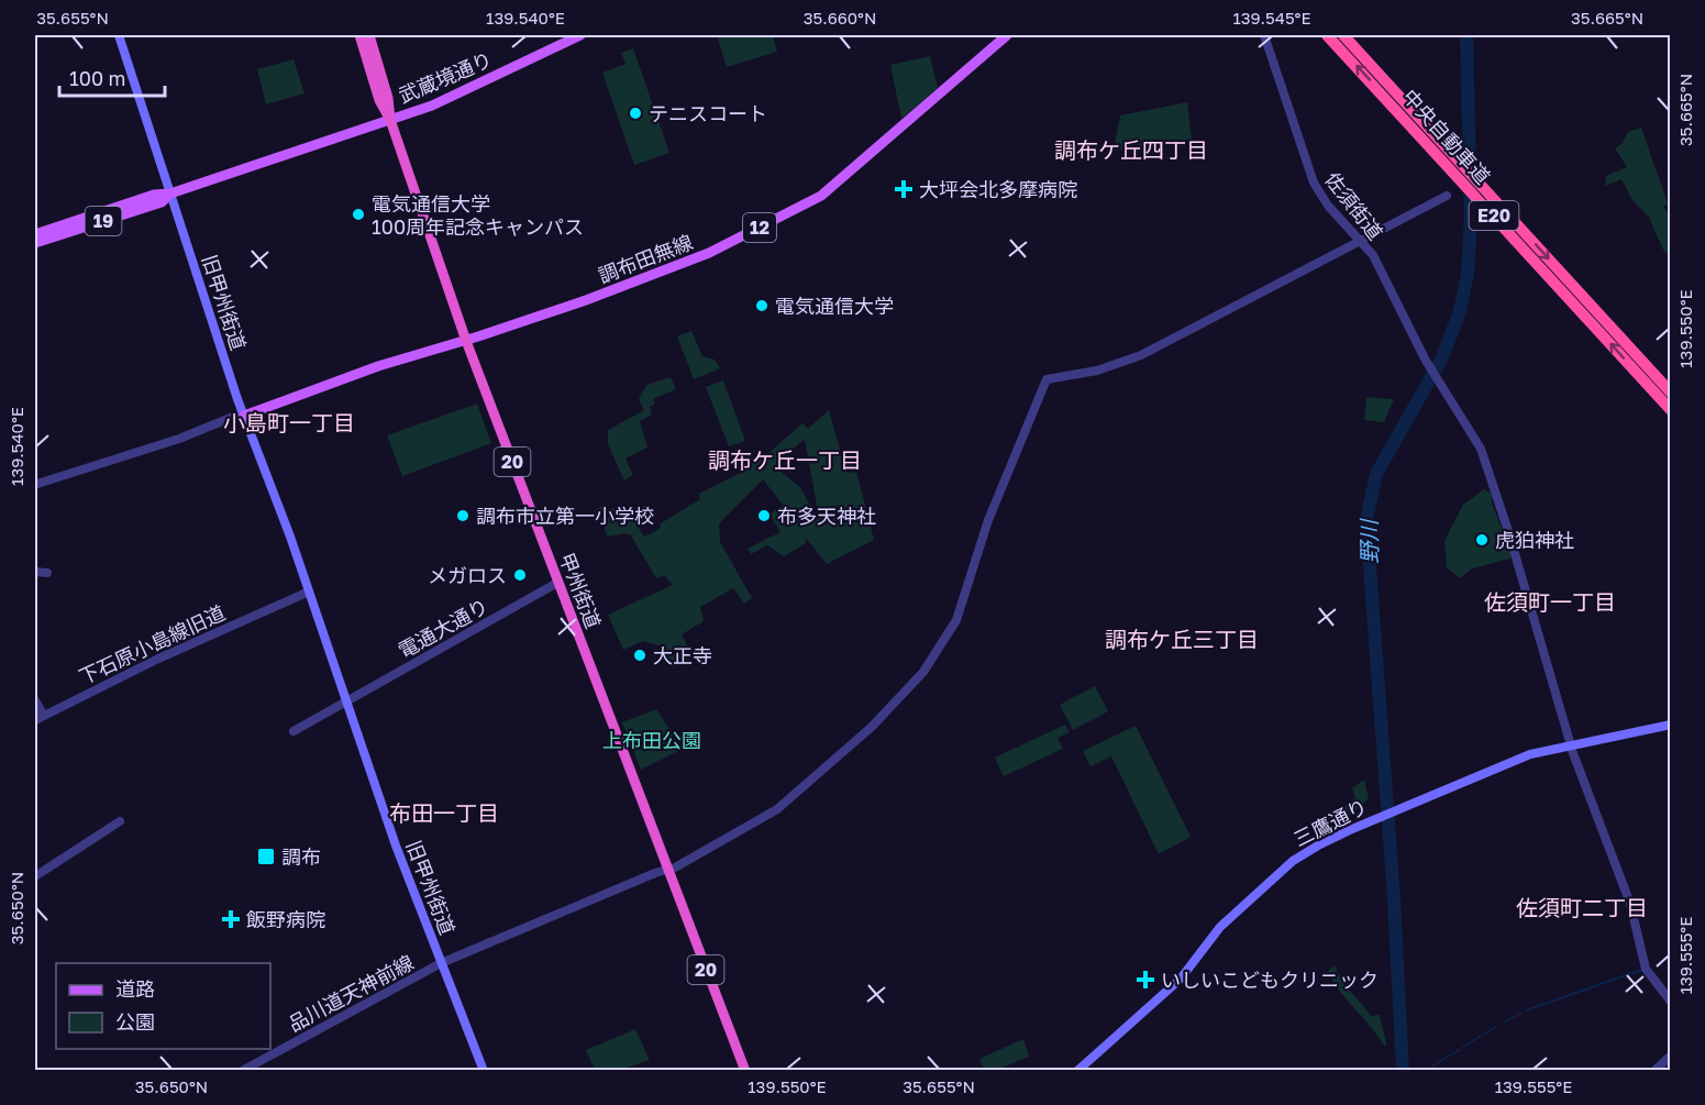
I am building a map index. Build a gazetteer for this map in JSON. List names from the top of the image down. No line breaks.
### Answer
{"streets":{"highway":["中央自動車道","E20","20","甲州街道"],"main road":["武蔵境通り","19","12","調布田無線","旧甲州街道","三鷹通り"],"street":["佐須街道","電通大通り","下石原小島線旧道","品川道天神前線"]},"crossings":[["武蔵境通り","19"],["武蔵境通り","旧甲州街道"],["武蔵境通り","甲州街道"],["佐須街道","三鷹通り"],["佐須街道","品川道天神前線"],["19","旧甲州街道"],["調布田無線","旧甲州街道"],["調布田無線","甲州街道"],["旧甲州街道","電通大通り"],["旧甲州街道","下石原小島線旧道"],["旧甲州街道","品川道天神前線"],["甲州街道","電通大通り"],["甲州街道","品川道天神前線"]],"districts":["調布ケ丘四丁目","小島町一丁目","調布ケ丘一丁目","佐須町一丁目","調布ケ丘三丁目","布田一丁目","佐須町二丁目"],"water":["野川"],"parks":["上布田公園"],"places":{"other":["テニスコート","電気通信大学 100周年記念キャンパス","電気通信大学","調布市立第一小学校","布多天神社","虎狛神社","メガロス","大正寺"],"health":["大坪会北多摩病院","飯野病院","いしいこどもクリニック"],"transit":["調布"]},"legend":["道路","公園"],"scale_bar":"100 m","coordinates":["35.655°N","139.540°E","35.660°N","139.545°E","35.665°N","139.550°E","35.650°N","139.555°E"]}
